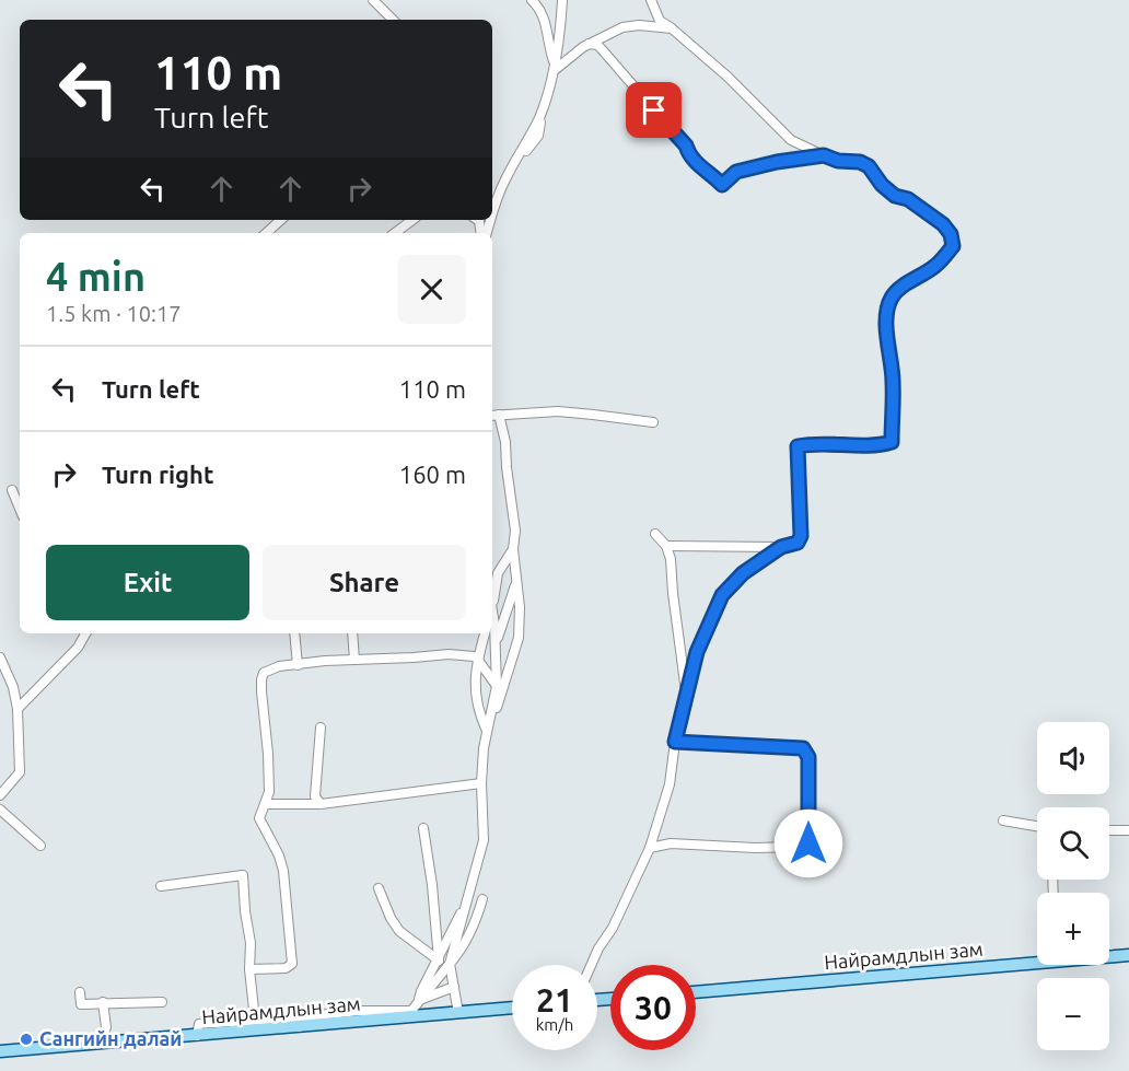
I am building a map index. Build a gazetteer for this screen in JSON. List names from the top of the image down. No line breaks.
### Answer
{"streets":{"main road":["Найрамдлын зам"]},"places":["Сангийн далай"],"page":{"turn":["110 m","Turn left"],"heading":["4 min","1.5 km · 10:17"],"list":[{"name":"Turn left","value":"110 m"},{"name":"Turn right","value":"160 m"}],"buttons":["Exit","Share"],"map_buttons":["+","−"],"speed":"21 km/h","limit":"30"}}
